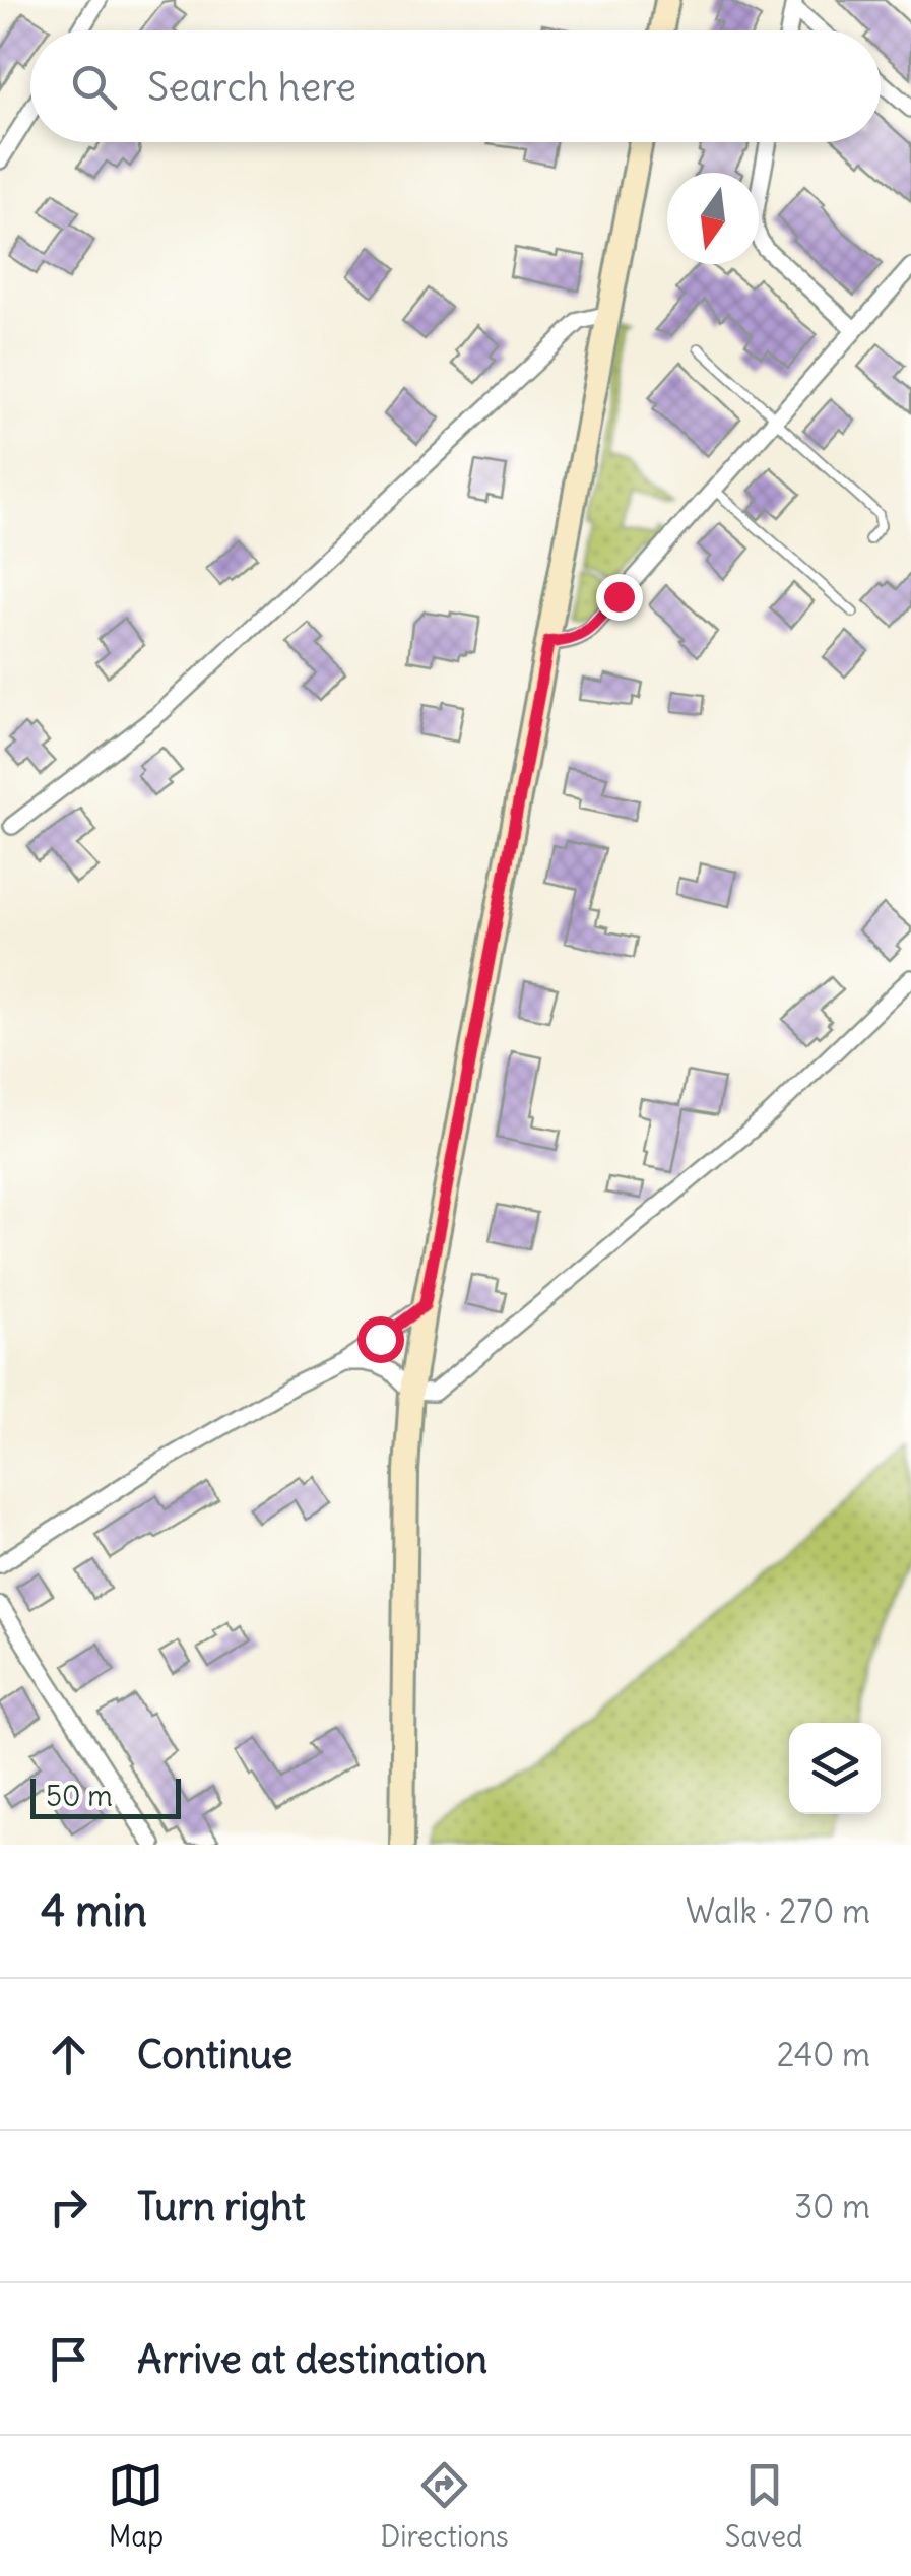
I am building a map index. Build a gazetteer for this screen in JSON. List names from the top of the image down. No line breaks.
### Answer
{"scale_bar":"50 m","north":"bottom","page":{"search":"Search here","scale":"50 m","heading":["4 min","Walk · 270 m"],"list":[["Continue","240 m"],["Turn right","30 m"],"Arrive at destination"],"nav":["Map","Directions","Saved"]}}
